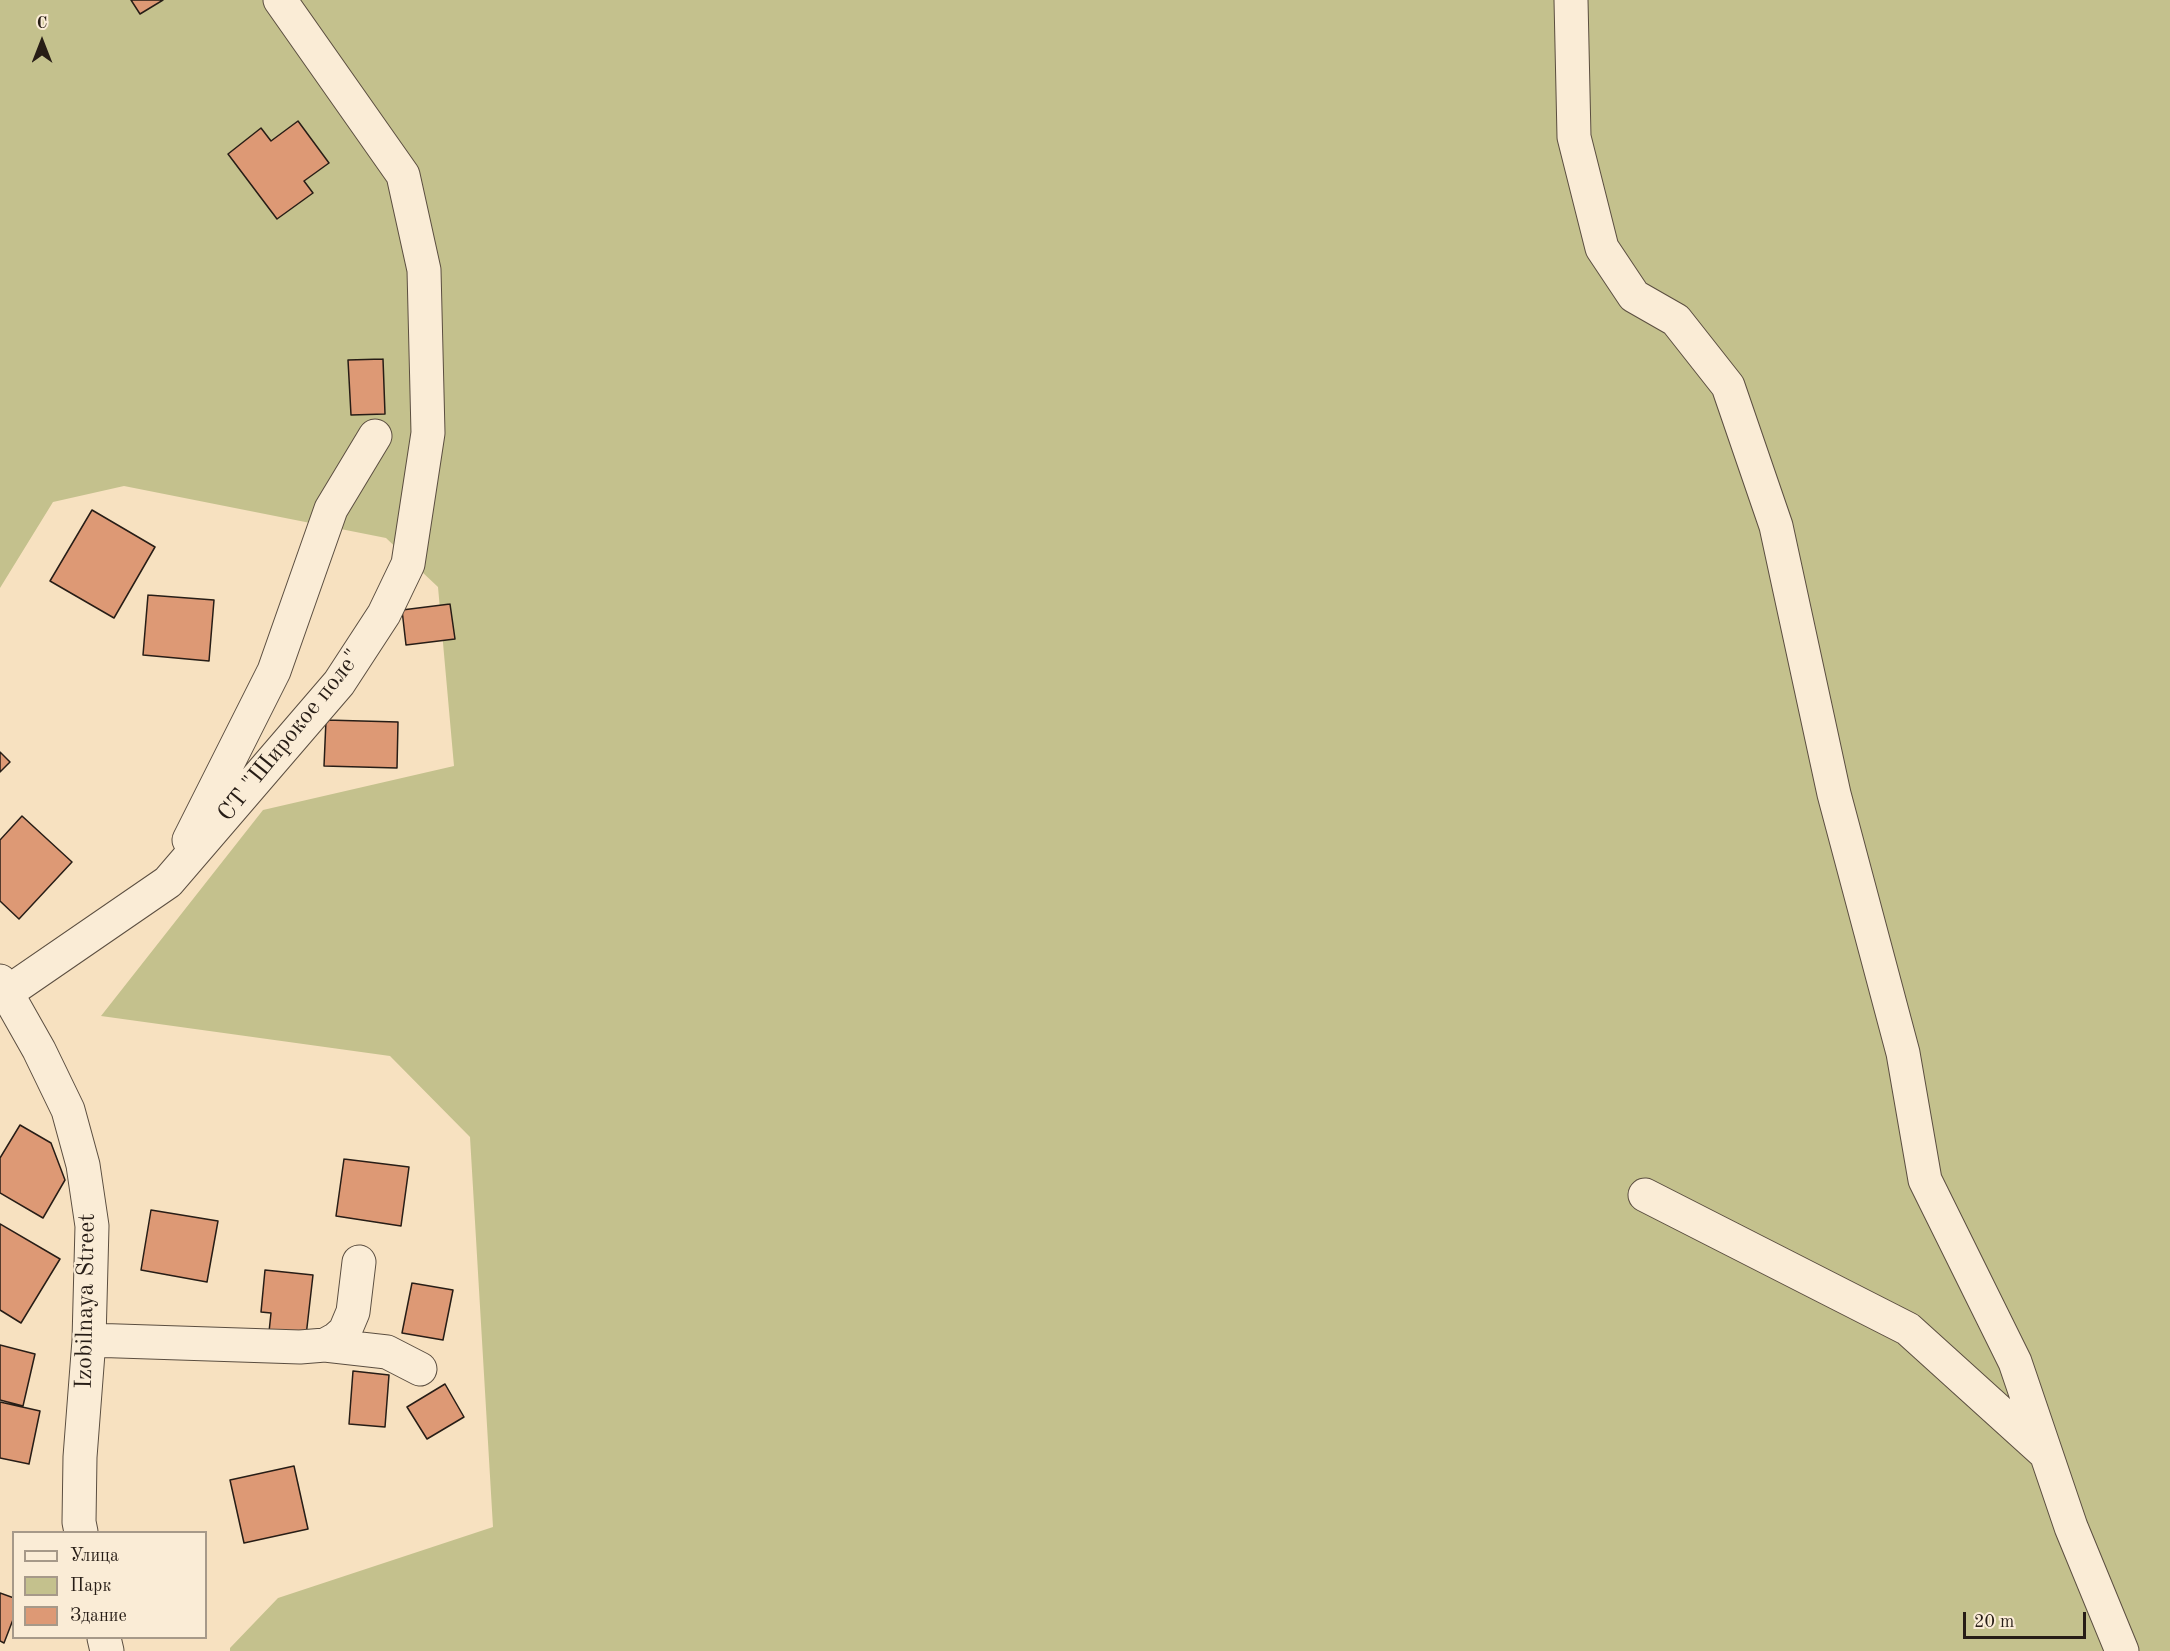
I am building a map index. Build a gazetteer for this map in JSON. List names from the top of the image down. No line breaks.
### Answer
{"streets":{"street":["СТ \"Широкое поле\"","Izobilnaya Street"]},"crossings":[["СТ \"Широкое поле\"","Izobilnaya Street"]],"legend":["Улица","Парк","Здание"],"scale_bar":"20 m","north":"top"}
